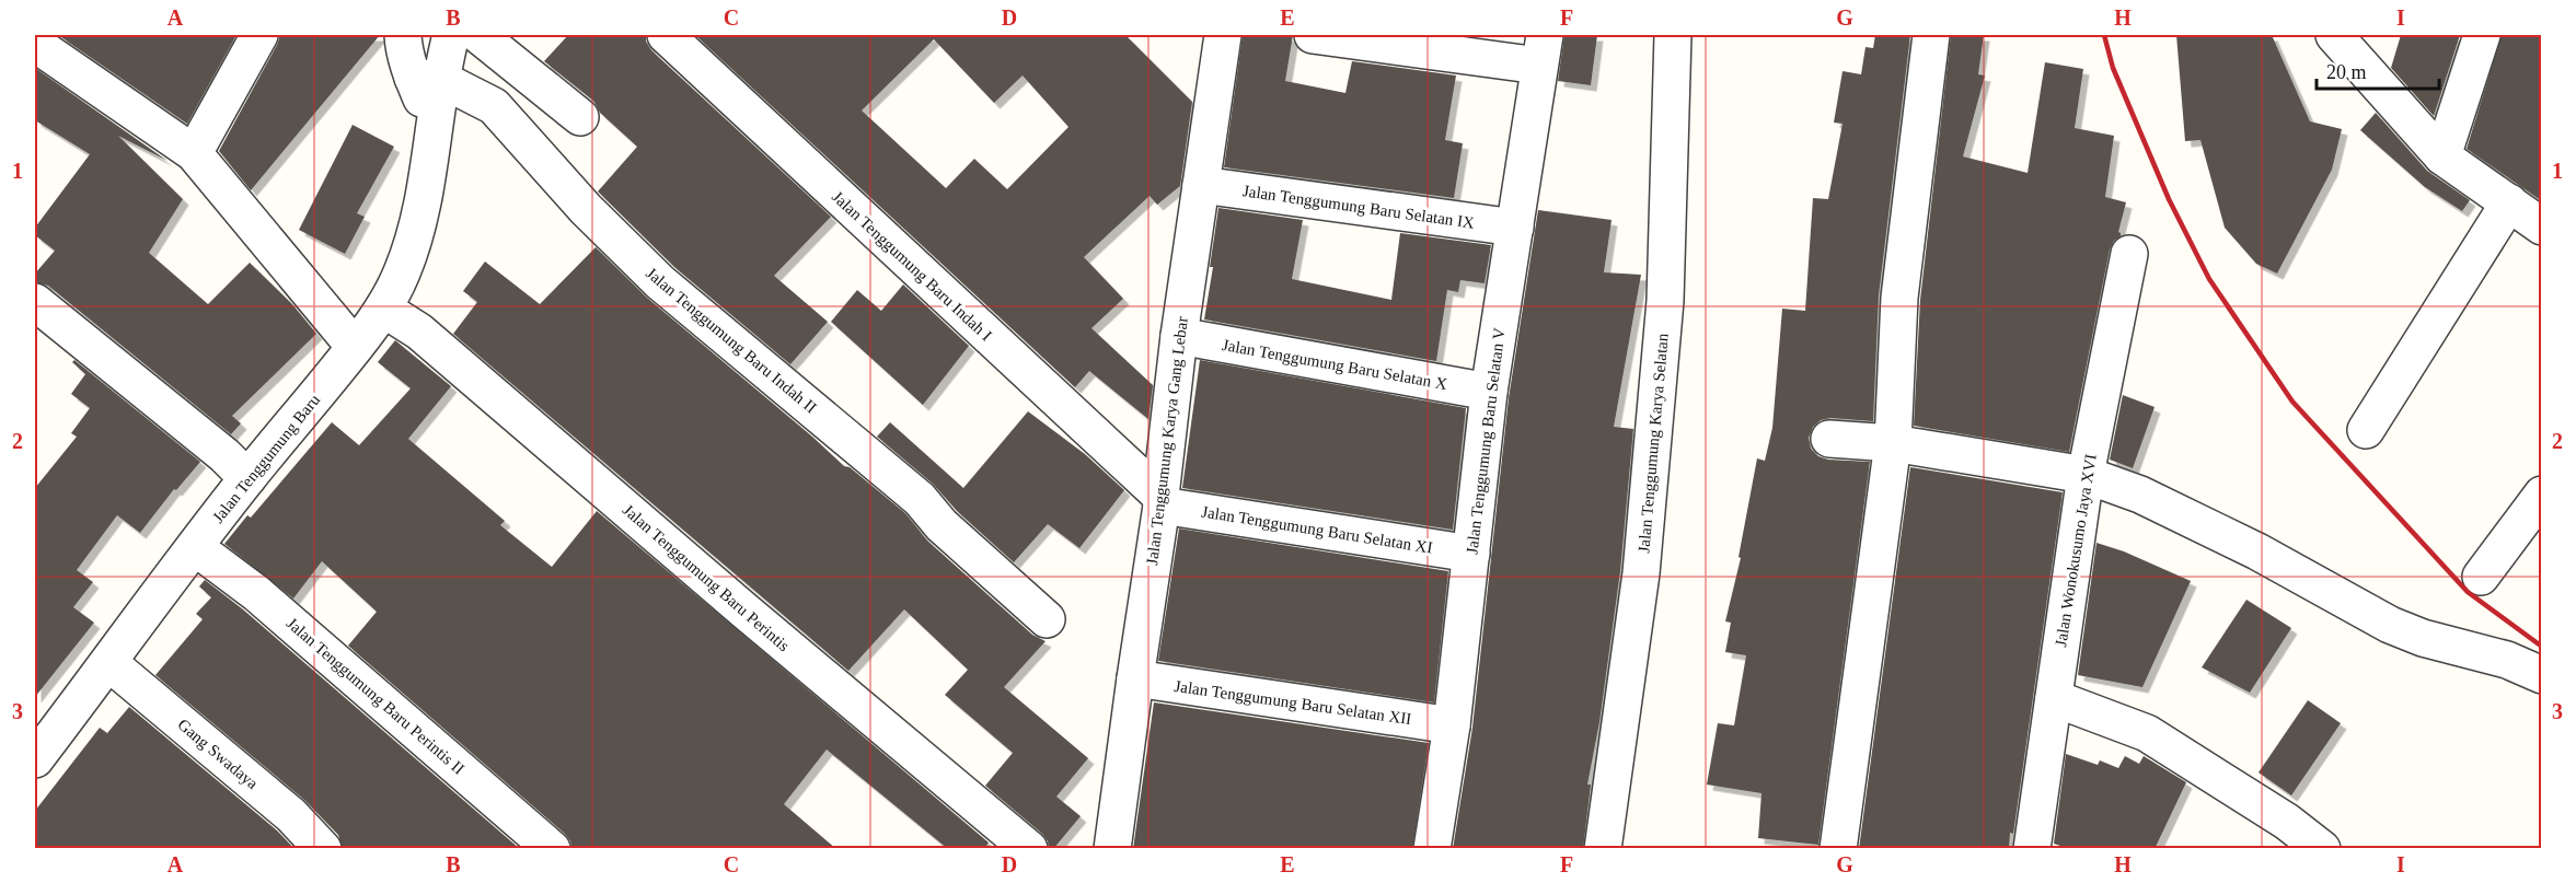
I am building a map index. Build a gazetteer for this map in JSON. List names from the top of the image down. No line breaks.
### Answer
{"streets":{"street":["Jalan Tenggumung Baru Selatan IX","Jalan Tenggumung Baru Indah I","Jalan Tenggumung Baru Indah II","Jalan Tenggumung Baru Selatan X","Jalan Tenggumung Karya Gang Lebar","Jalan Tenggumung Baru Selatan V","Jalan Tenggumung Karya Selatan","Jalan Tenggumung Baru","Jalan Tenggumung Baru Selatan XI","Jalan Wonokusumo Jaya XVI","Jalan Tenggumung Baru Perintis","Jalan Tenggumung Baru Perintis II","Jalan Tenggumung Baru Selatan XII","Gang Swadaya"]},"crossings":[["Jalan Tenggumung Baru Selatan IX","Jalan Tenggumung Karya Gang Lebar"],["Jalan Tenggumung Baru Selatan IX","Jalan Tenggumung Baru Selatan V"],["Jalan Tenggumung Baru Indah I","Jalan Tenggumung Karya Gang Lebar"],["Jalan Tenggumung Baru Indah I","Jalan Tenggumung Baru Selatan XI"],["Jalan Tenggumung Baru Indah II","Jalan Tenggumung Baru"],["Jalan Tenggumung Baru Selatan X","Jalan Tenggumung Karya Gang Lebar"],["Jalan Tenggumung Baru Selatan X","Jalan Tenggumung Baru Selatan V"],["Jalan Tenggumung Karya Gang Lebar","Jalan Tenggumung Baru Selatan XI"],["Jalan Tenggumung Karya Gang Lebar","Jalan Tenggumung Baru Selatan XII"],["Jalan Tenggumung Baru Selatan V","Jalan Tenggumung Baru Selatan XI"],["Jalan Tenggumung Baru Selatan V","Jalan Tenggumung Baru Selatan XII"],["Jalan Tenggumung Baru","Jalan Tenggumung Baru Perintis"],["Jalan Tenggumung Baru","Jalan Tenggumung Baru Perintis II"],["Jalan Tenggumung Baru","Gang Swadaya"]],"scale_bar":"20 m","grid":{"columns":["A","B","C","D","E","F","G","H","I"],"rows":["1","2","3"]}}
